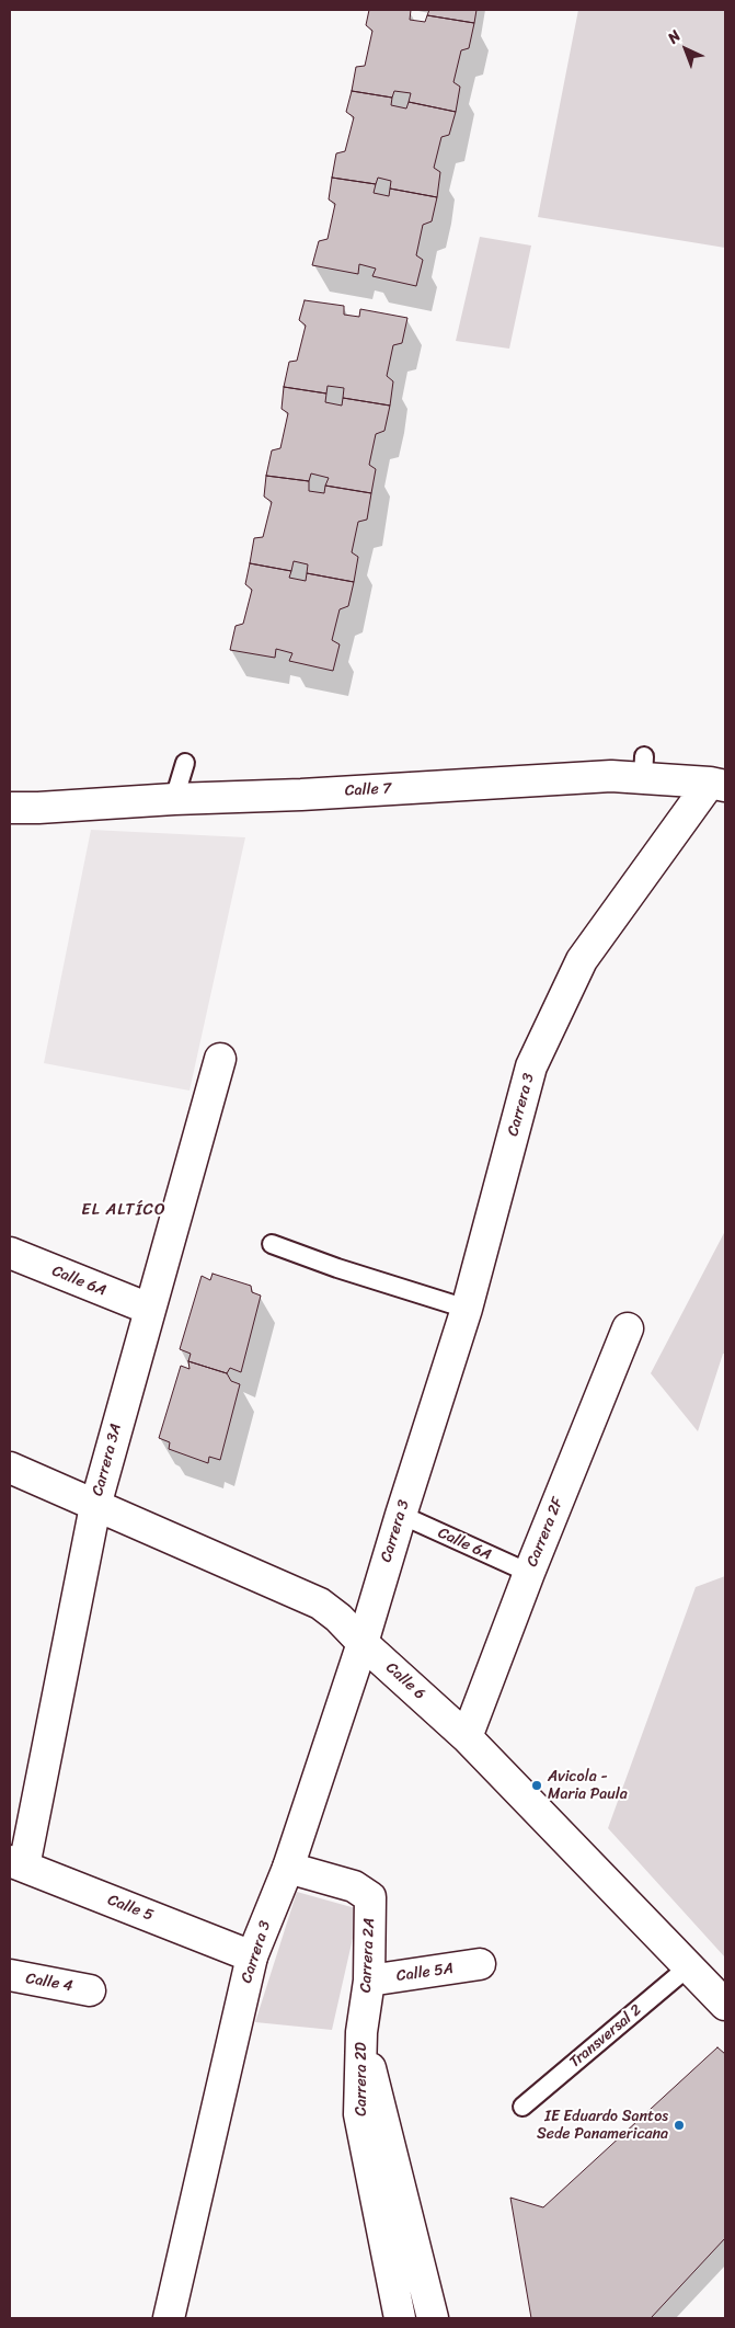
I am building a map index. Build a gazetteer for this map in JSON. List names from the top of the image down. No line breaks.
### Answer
{"streets":{"street":["Calle 7","Carrera 3","Calle 6A","Carrera 3A","Carrera 2F","Calle 6","Calle 5","Carrera 2A","Calle 5A","Calle 4","Carrera 2D"],"lane":["Transversal 2"]},"crossings":[["Calle 7","Carrera 3"],["Carrera 3","Calle 6A"],["Carrera 3","Calle 6"],["Carrera 3","Calle 5"],["Carrera 3","Carrera 2A"],["Calle 6A","Carrera 3A"],["Calle 6A","Carrera 2F"],["Carrera 3A","Calle 6"],["Carrera 3A","Calle 5"],["Carrera 2F","Calle 6"],["Calle 6","Transversal 2"],["Carrera 2A","Calle 5A"],["Carrera 2A","Carrera 2D"]],"districts":["EL ALTÍCO"],"places":["Avicola - Maria Paula","IE Eduardo Santos Sede Panamericana"],"north":"top left"}
